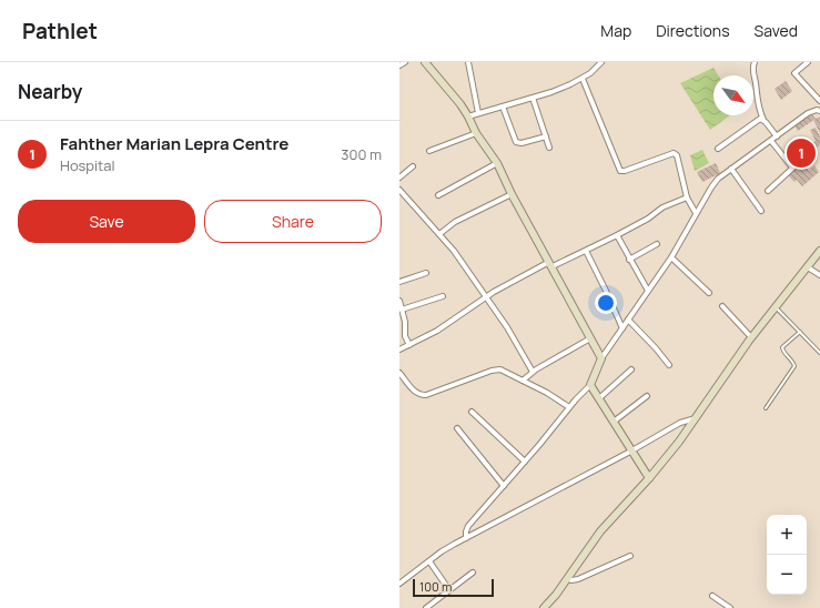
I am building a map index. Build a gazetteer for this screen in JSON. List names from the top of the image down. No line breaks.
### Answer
{"scale_bar":"100 m","north":"bottom right","page":{"header":"Pathlet","nav":["Map","Directions","Saved"],"heading":"Nearby","list":[{"mark":"1","name":"Fahther Marian Lepra Centre","note":"Hospital","value":"300 m"}],"pins":"1","buttons":["Save","Share"],"map_buttons":["+","−"],"scale":"100 m"}}
